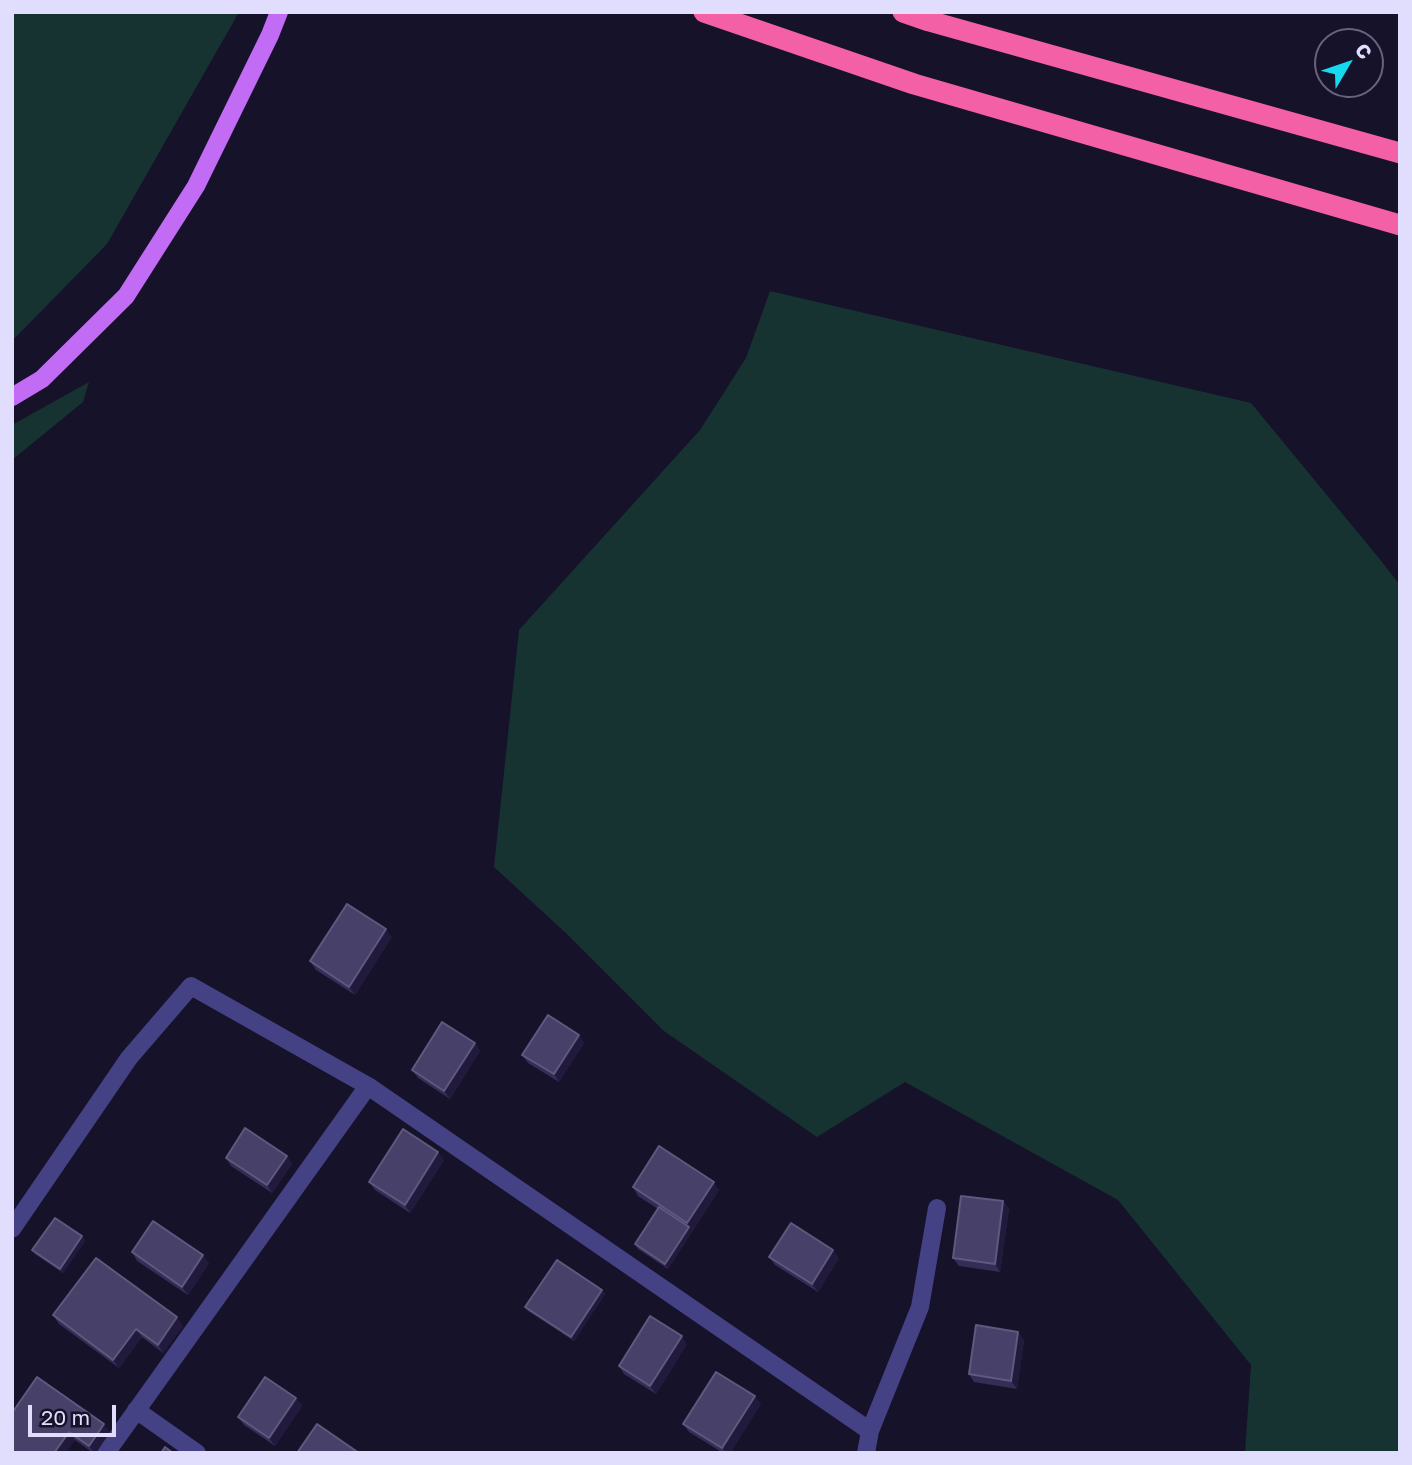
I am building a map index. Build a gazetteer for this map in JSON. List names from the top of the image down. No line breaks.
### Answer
{"scale_bar":"20 m","north":"top right"}
